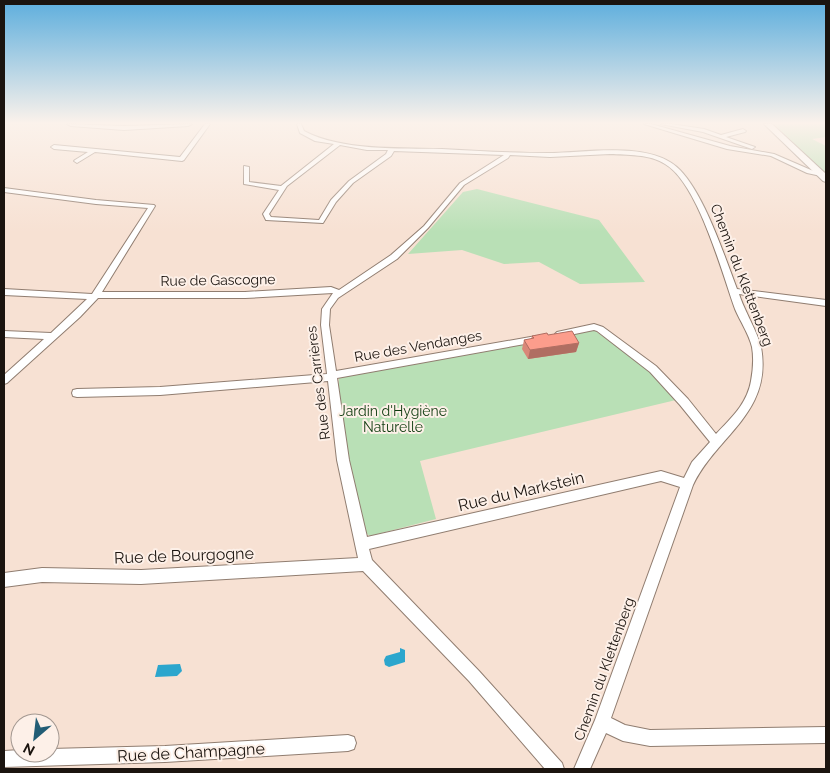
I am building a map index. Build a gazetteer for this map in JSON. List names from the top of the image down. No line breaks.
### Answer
{"streets":{"street":["Chemin du Klettenberg","Rue de Gascogne","Rue des Vendanges","Rue des Carrières","Rue du Markstein","Rue de Bourgogne","Rue de Champagne"]},"crossings":[["Chemin du Klettenberg","Rue des Vendanges"],["Chemin du Klettenberg","Rue du Markstein"],["Rue de Gascogne","Rue des Carrières"],["Rue des Vendanges","Rue des Carrières"],["Rue des Carrières","Rue du Markstein"],["Rue des Carrières","Rue de Bourgogne"]],"parks":["Jardin d'Hygiène Naturelle"],"north":"bottom left"}
